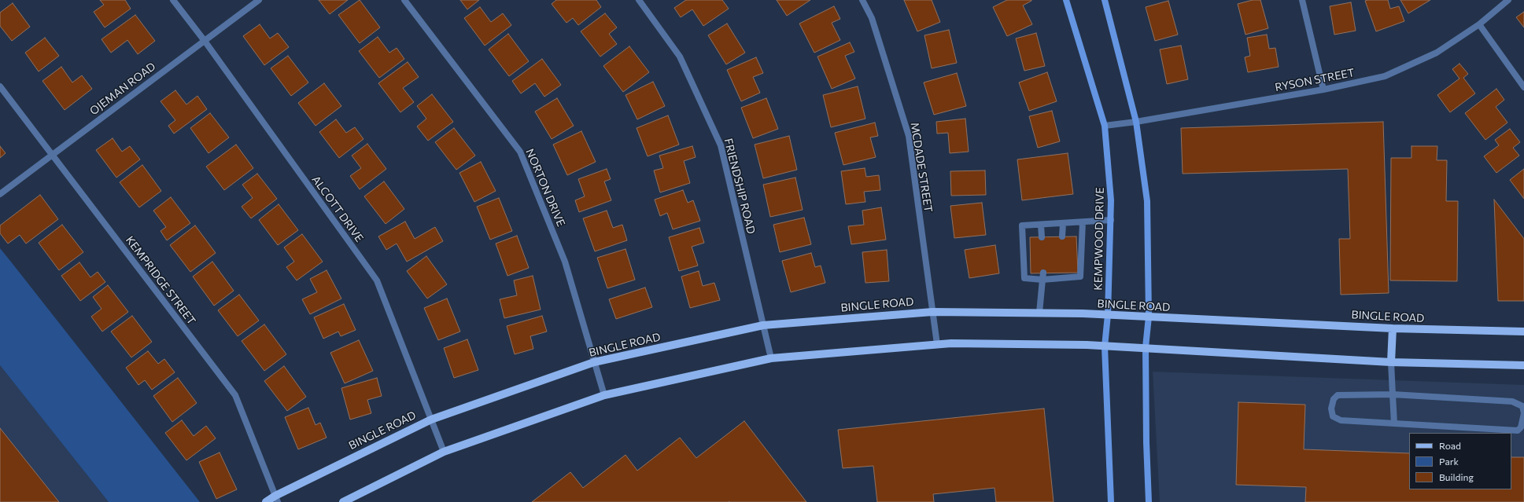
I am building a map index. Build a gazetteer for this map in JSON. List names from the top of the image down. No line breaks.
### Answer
{"streets":{"main road":["KEMPWOOD DRIVE","BINGLE ROAD"],"street":["RYSON STREET","OJEMAN ROAD","MCDADE STREET","FRIENDSHIP ROAD","NORTON DRIVE","ALCOTT DRIVE","KEMPRIDGE STREET"]},"crossings":[["RYSON STREET","KEMPWOOD DRIVE"],["OJEMAN ROAD","ALCOTT DRIVE"],["OJEMAN ROAD","KEMPRIDGE STREET"],["MCDADE STREET","BINGLE ROAD"],["FRIENDSHIP ROAD","BINGLE ROAD"],["NORTON DRIVE","BINGLE ROAD"],["ALCOTT DRIVE","BINGLE ROAD"],["KEMPWOOD DRIVE","BINGLE ROAD"],["KEMPRIDGE STREET","BINGLE ROAD"]],"legend":["Road","Park","Building"]}
